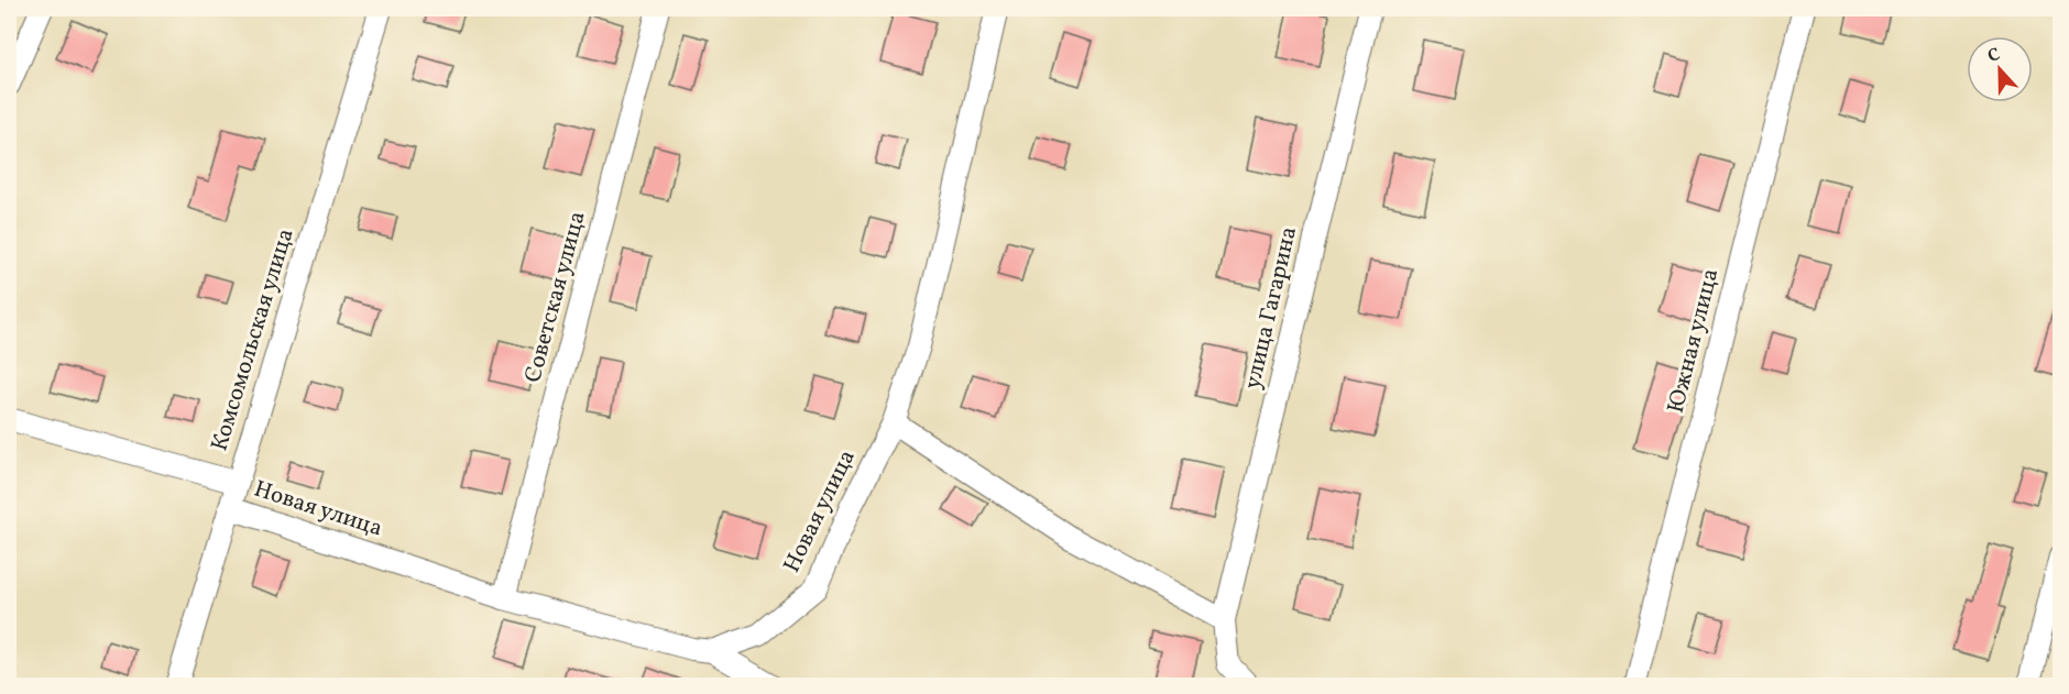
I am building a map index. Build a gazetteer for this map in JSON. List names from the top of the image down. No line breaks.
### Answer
{"streets":{"street":["Советская улица","улица Гагарина","Комсомольская улица","Южная улица","Новая улица"]},"crossings":[["Советская улица","Новая улица"],["Комсомольская улица","Новая улица"]],"north":"top"}
